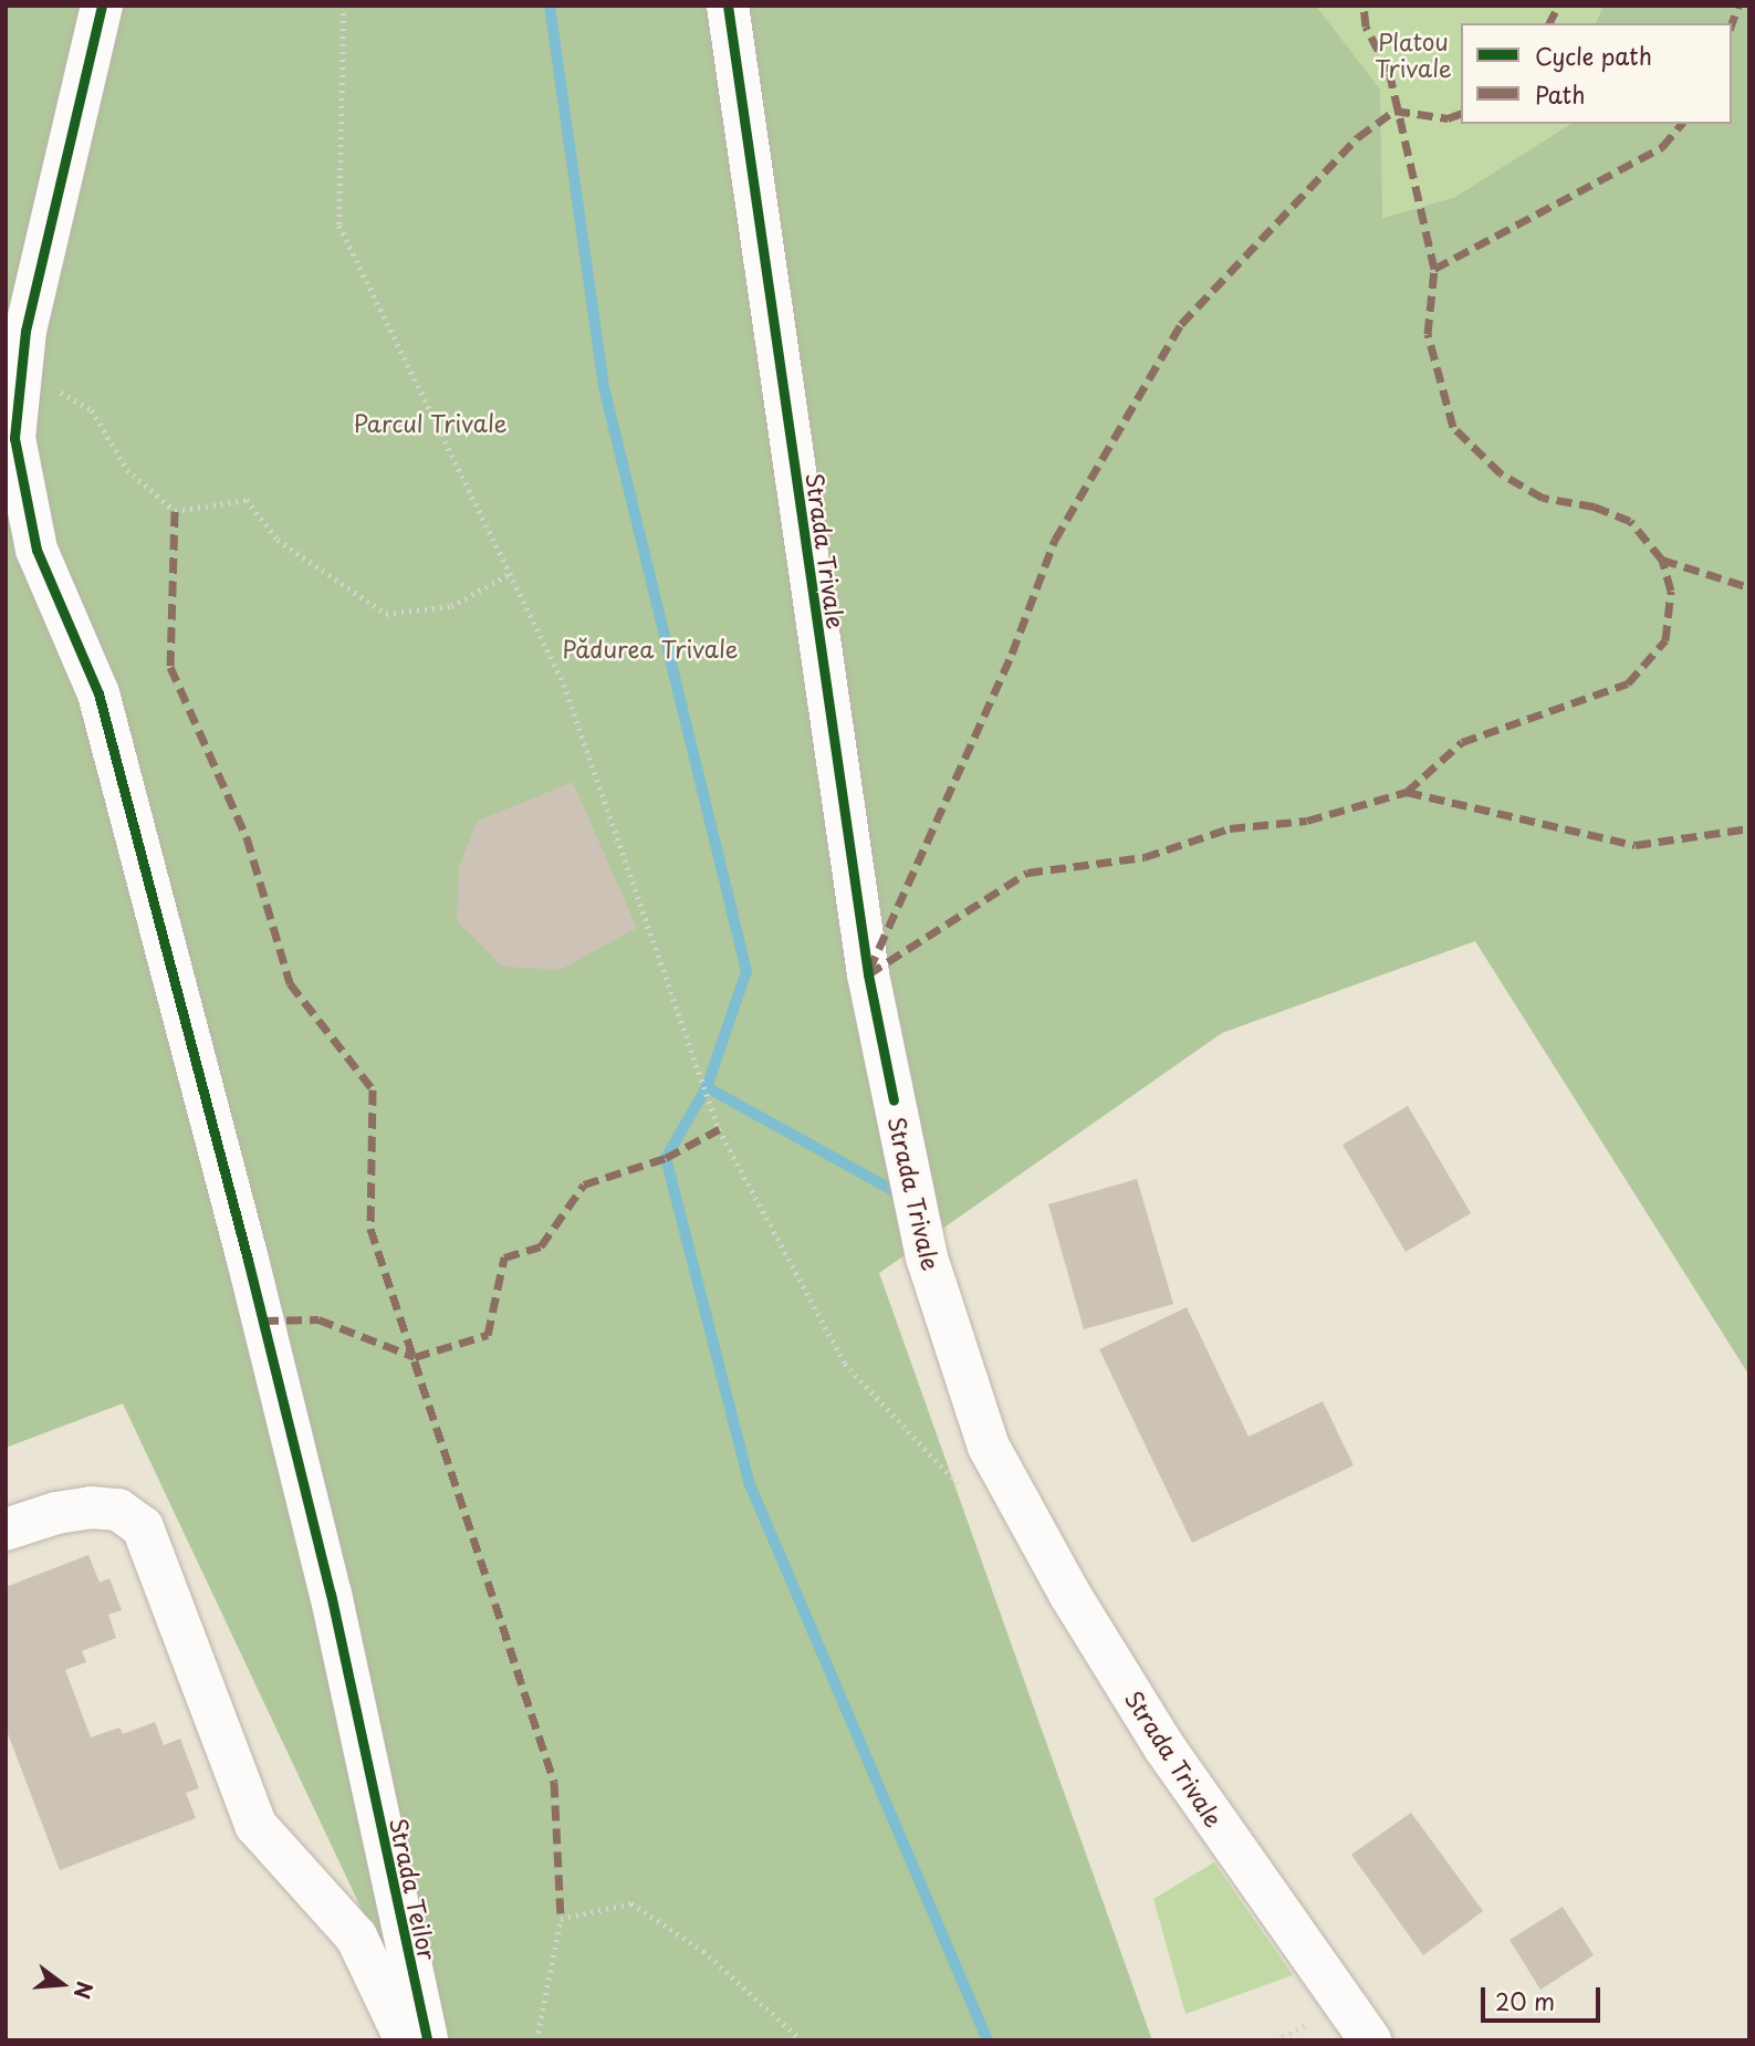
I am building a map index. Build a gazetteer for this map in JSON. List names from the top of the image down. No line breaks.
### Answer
{"streets":{"street":["Strada Trivale","Strada Teilor"]},"parks":["Platou Trivale","Parcul Trivale","Pădurea Trivale"],"legend":["Cycle path","Path"],"scale_bar":"20 m","north":"right"}
